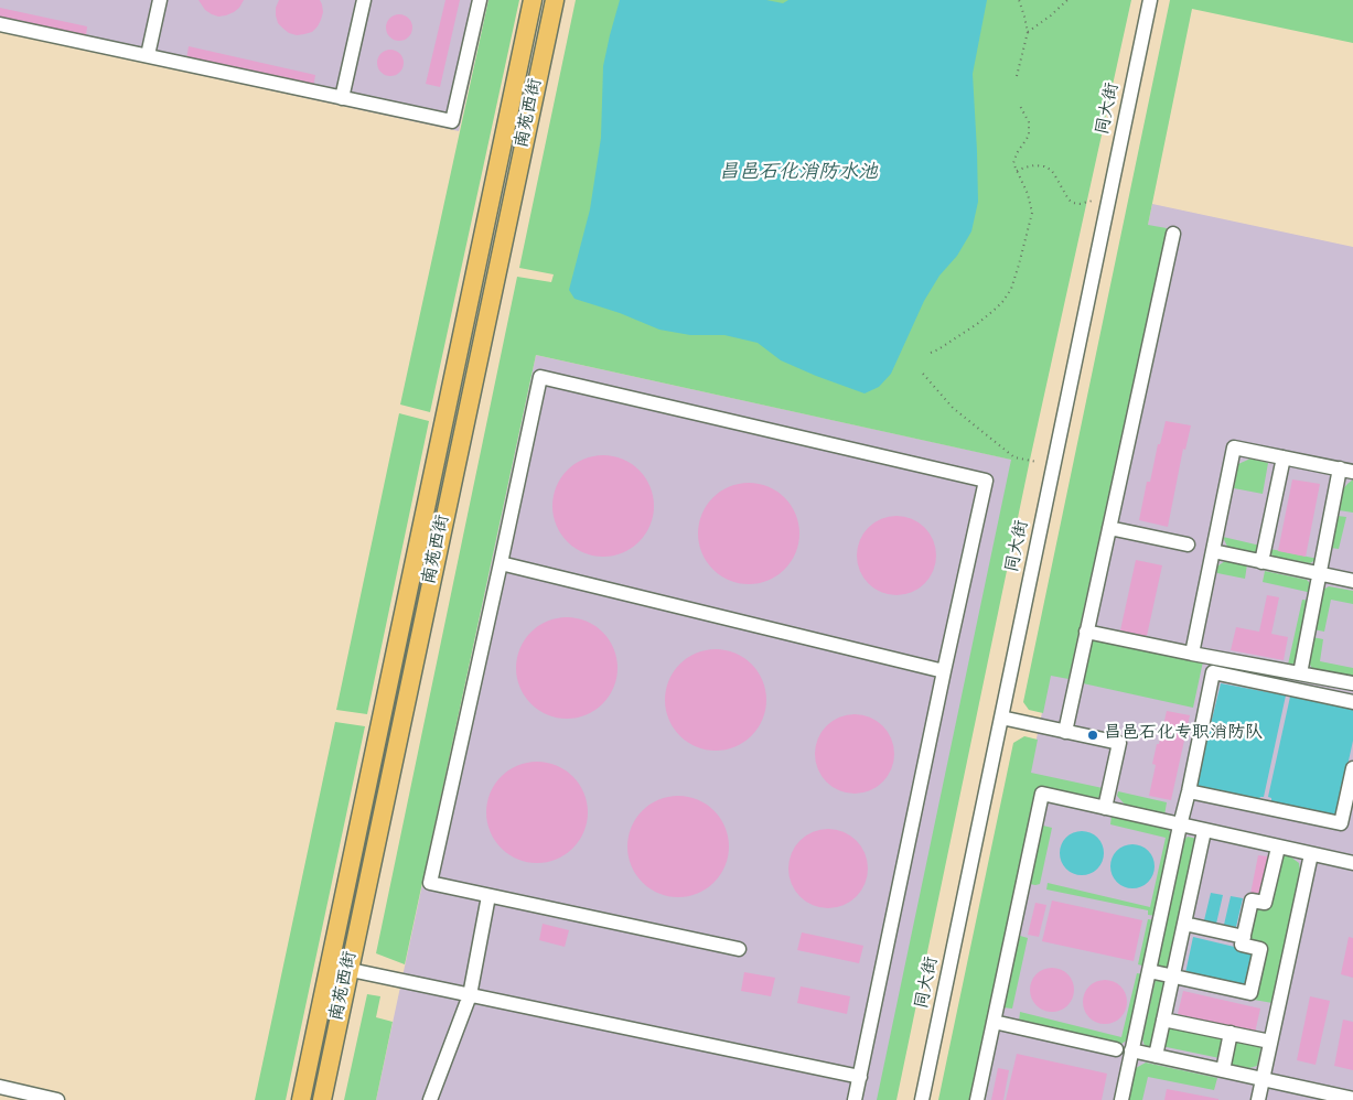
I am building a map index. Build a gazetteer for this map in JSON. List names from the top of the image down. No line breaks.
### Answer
{"streets":{"main road":["南苑西街"],"street":["同大街"]},"water":["昌邑石化消防水池"],"places":["昌邑石化专职消防队"]}
